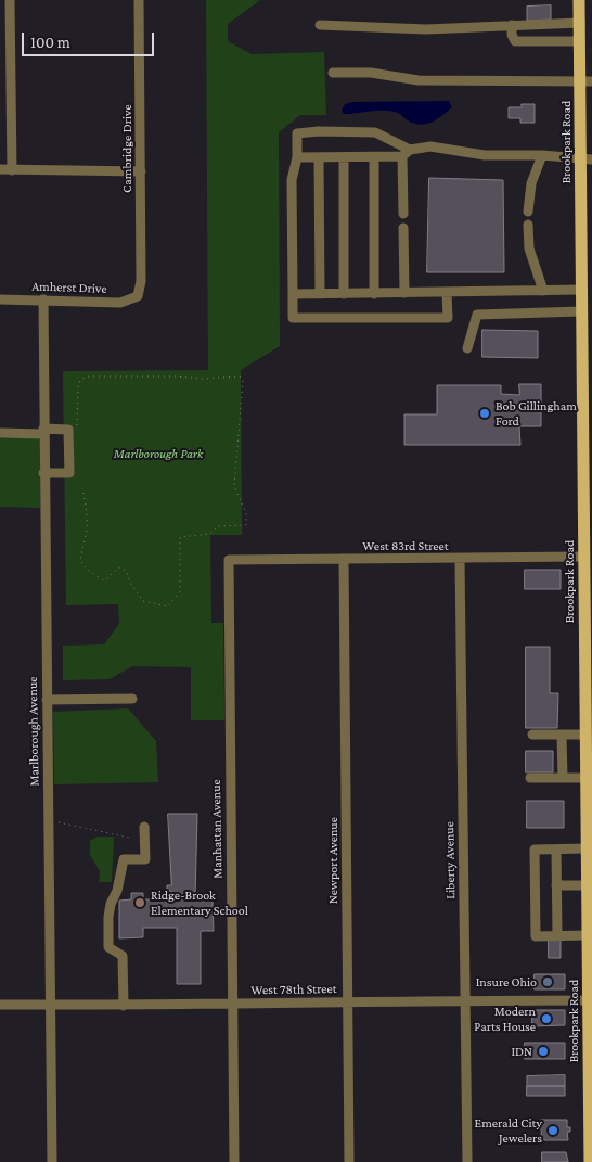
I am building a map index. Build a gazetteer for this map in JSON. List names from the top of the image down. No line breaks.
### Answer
{"streets":{"main road":["Brookpark Road"],"street":["Cambridge Drive","Amherst Drive","West 83rd Street","Marlborough Avenue","Manhattan Avenue","Newport Avenue","Liberty Avenue","West 78th Street"]},"crossings":[["Brookpark Road","West 83rd Street"],["Brookpark Road","West 78th Street"],["Cambridge Drive","Amherst Drive"],["Amherst Drive","Marlborough Avenue"],["West 83rd Street","Manhattan Avenue"],["West 83rd Street","Newport Avenue"],["West 83rd Street","Liberty Avenue"],["Marlborough Avenue","West 78th Street"],["Manhattan Avenue","West 78th Street"],["Newport Avenue","West 78th Street"],["Liberty Avenue","West 78th Street"]],"parks":["Marlborough Park"],"places":["Bob Gillingham Ford","Ridge-Brook Elementary School","Insure Ohio","Modern Parts House","IDN","Emerald City Jewelers"],"scale_bar":"100 m"}
